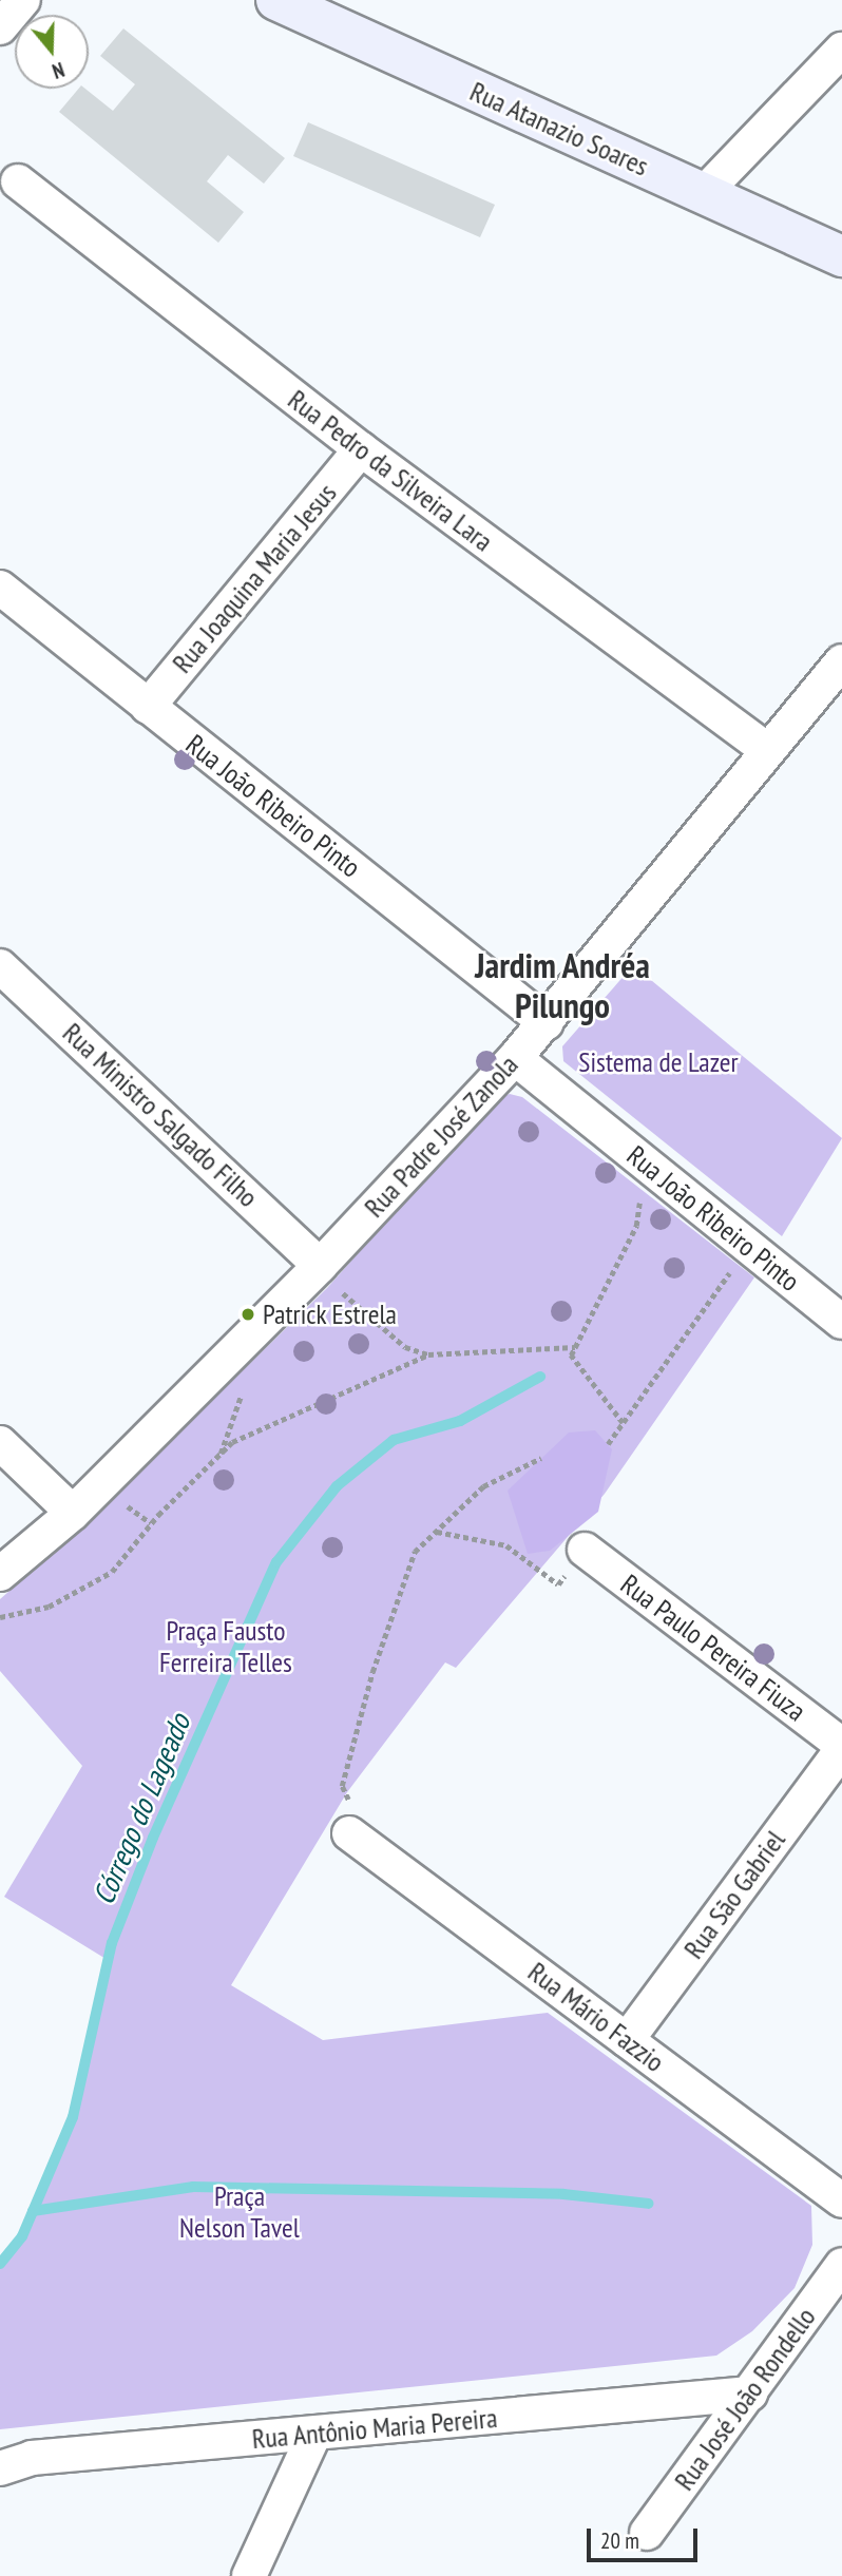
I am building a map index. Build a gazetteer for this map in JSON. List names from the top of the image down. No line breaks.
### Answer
{"streets":{"main road":["Rua Atanazio Soares"],"street":["Rua Pedro da Silveira Lara","Rua Joaquina Maria Jesus","Rua João Ribeiro Pinto","Rua Ministro Salgado Filho","Rua Padre José Zanola","Rua Paulo Pereira Fiuza","Rua São Gabriel","Rua Mário Fazzio","Rua José João Rondello","Rua Antônio Maria Pereira"]},"crossings":[["Rua Pedro da Silveira Lara","Rua Joaquina Maria Jesus"],["Rua Pedro da Silveira Lara","Rua Padre José Zanola"],["Rua Joaquina Maria Jesus","Rua João Ribeiro Pinto"],["Rua João Ribeiro Pinto","Rua Padre José Zanola"],["Rua Ministro Salgado Filho","Rua Padre José Zanola"],["Rua Paulo Pereira Fiuza","Rua São Gabriel"],["Rua São Gabriel","Rua Mário Fazzio"],["Rua José João Rondello","Rua Antônio Maria Pereira"]],"districts":["Jardim Andréa Pilungo"],"water":["Córrego do Lageado"],"parks":["Sistema de Lazer","Praça Fausto Ferreira Telles","Praça Nelson Tavel"],"places":["Patrick Estrela"],"scale_bar":"20 m","north":"bottom"}
